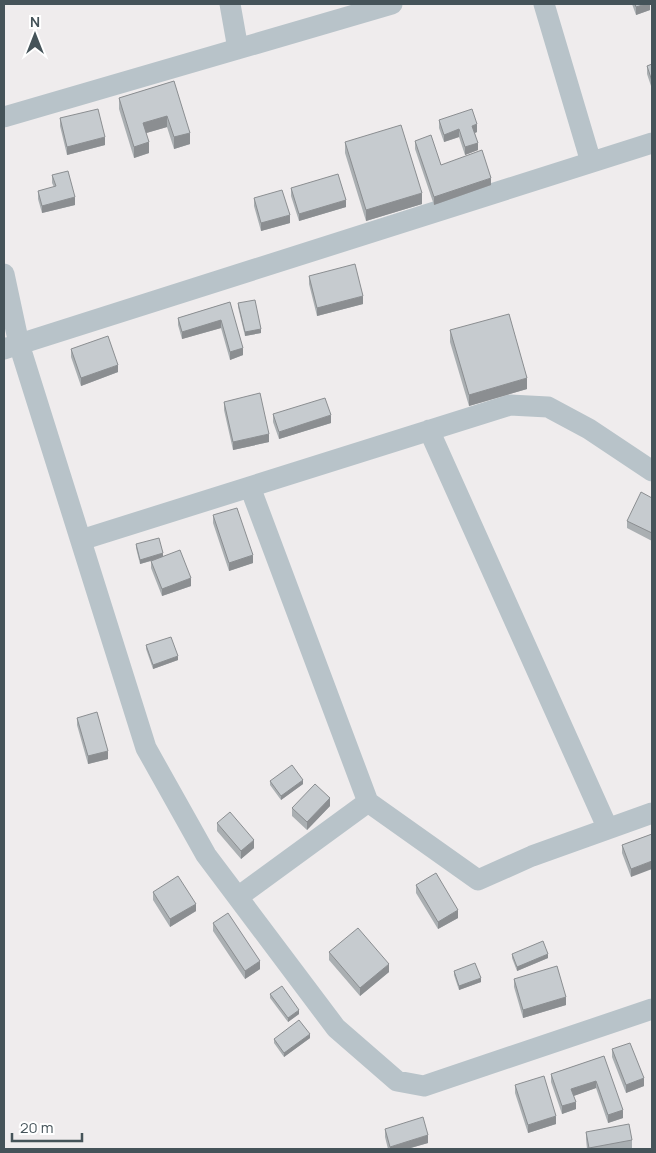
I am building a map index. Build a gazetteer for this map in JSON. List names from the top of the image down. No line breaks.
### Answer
{"scale_bar":"20 m","north":"top"}
